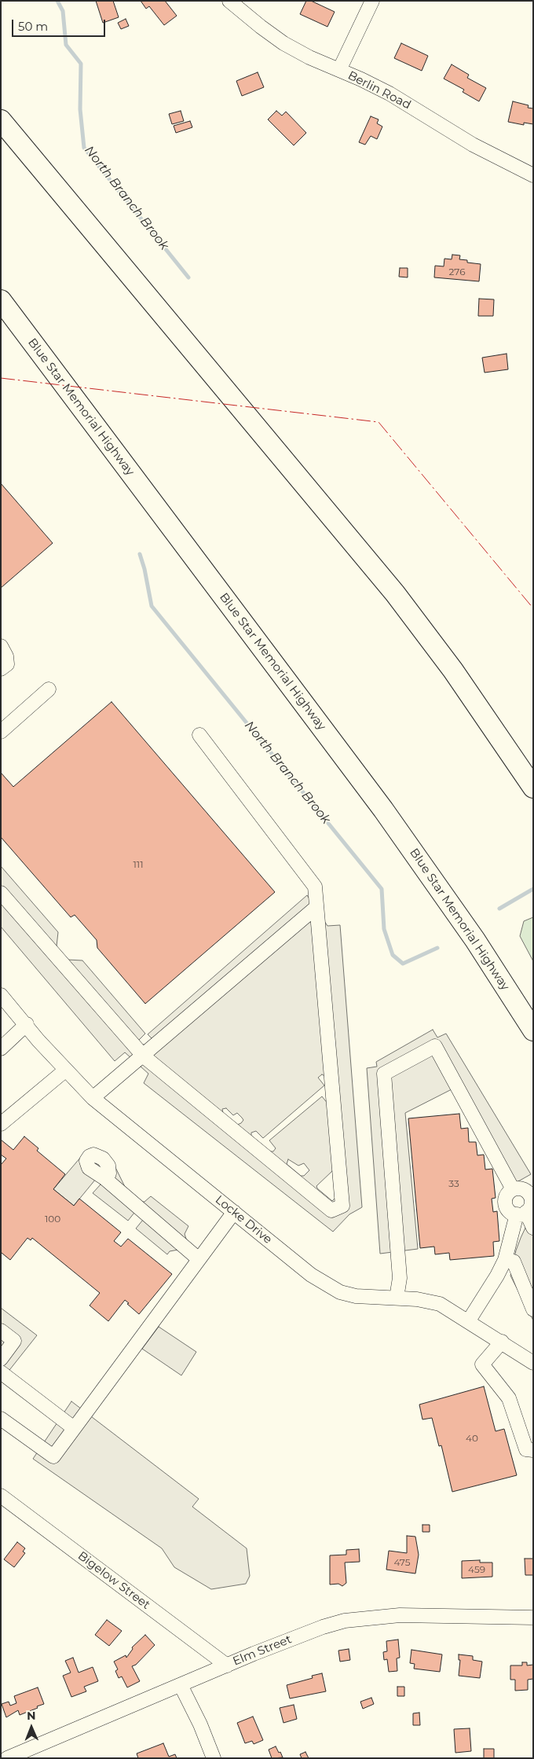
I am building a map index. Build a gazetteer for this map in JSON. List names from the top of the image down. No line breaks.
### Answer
{"streets":{"highway":["Blue Star Memorial Highway"],"street":["Berlin Road","Locke Drive","Bigelow Street","Elm Street"]},"crossings":[["Bigelow Street","Elm Street"]],"water":["North Branch Brook"],"house_numbers":["276","111","33","100","40","475","459"],"scale_bar":"50 m","north":"top"}
